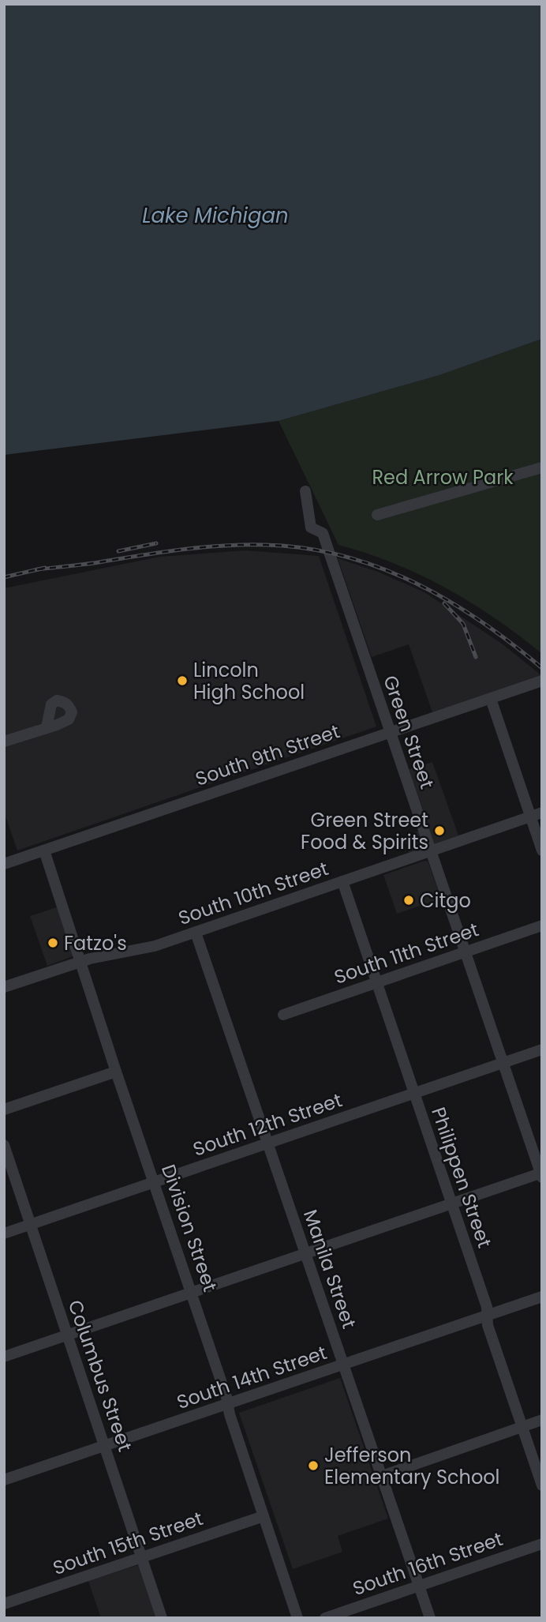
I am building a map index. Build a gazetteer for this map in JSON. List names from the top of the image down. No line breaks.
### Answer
{"streets":{"street":["Green Street","South 9th Street","South 10th Street","South 11th Street","South 12th Street","Philippen Street","Division Street","Manila Street","Columbus Street","South 14th Street","South 15th Street","South 16th Street"]},"crossings":[["Green Street","South 9th Street"],["Green Street","South 10th Street"],["Green Street","South 11th Street"],["Green Street","South 12th Street"],["South 9th Street","Division Street"],["South 10th Street","Philippen Street"],["South 10th Street","Division Street"],["South 10th Street","Manila Street"],["South 11th Street","Philippen Street"],["South 12th Street","Philippen Street"],["South 12th Street","Division Street"],["South 12th Street","Manila Street"],["South 12th Street","Columbus Street"],["Philippen Street","South 14th Street"],["Division Street","South 14th Street"],["Division Street","South 15th Street"],["Manila Street","South 14th Street"],["Manila Street","South 16th Street"],["Columbus Street","South 14th Street"],["Columbus Street","South 15th Street"]],"water":["Lake Michigan"],"parks":["Red Arrow Park"],"places":["Lincoln High School","Green Street Food & Spirits","Citgo","Fatzo's","Jefferson Elementary School"]}
